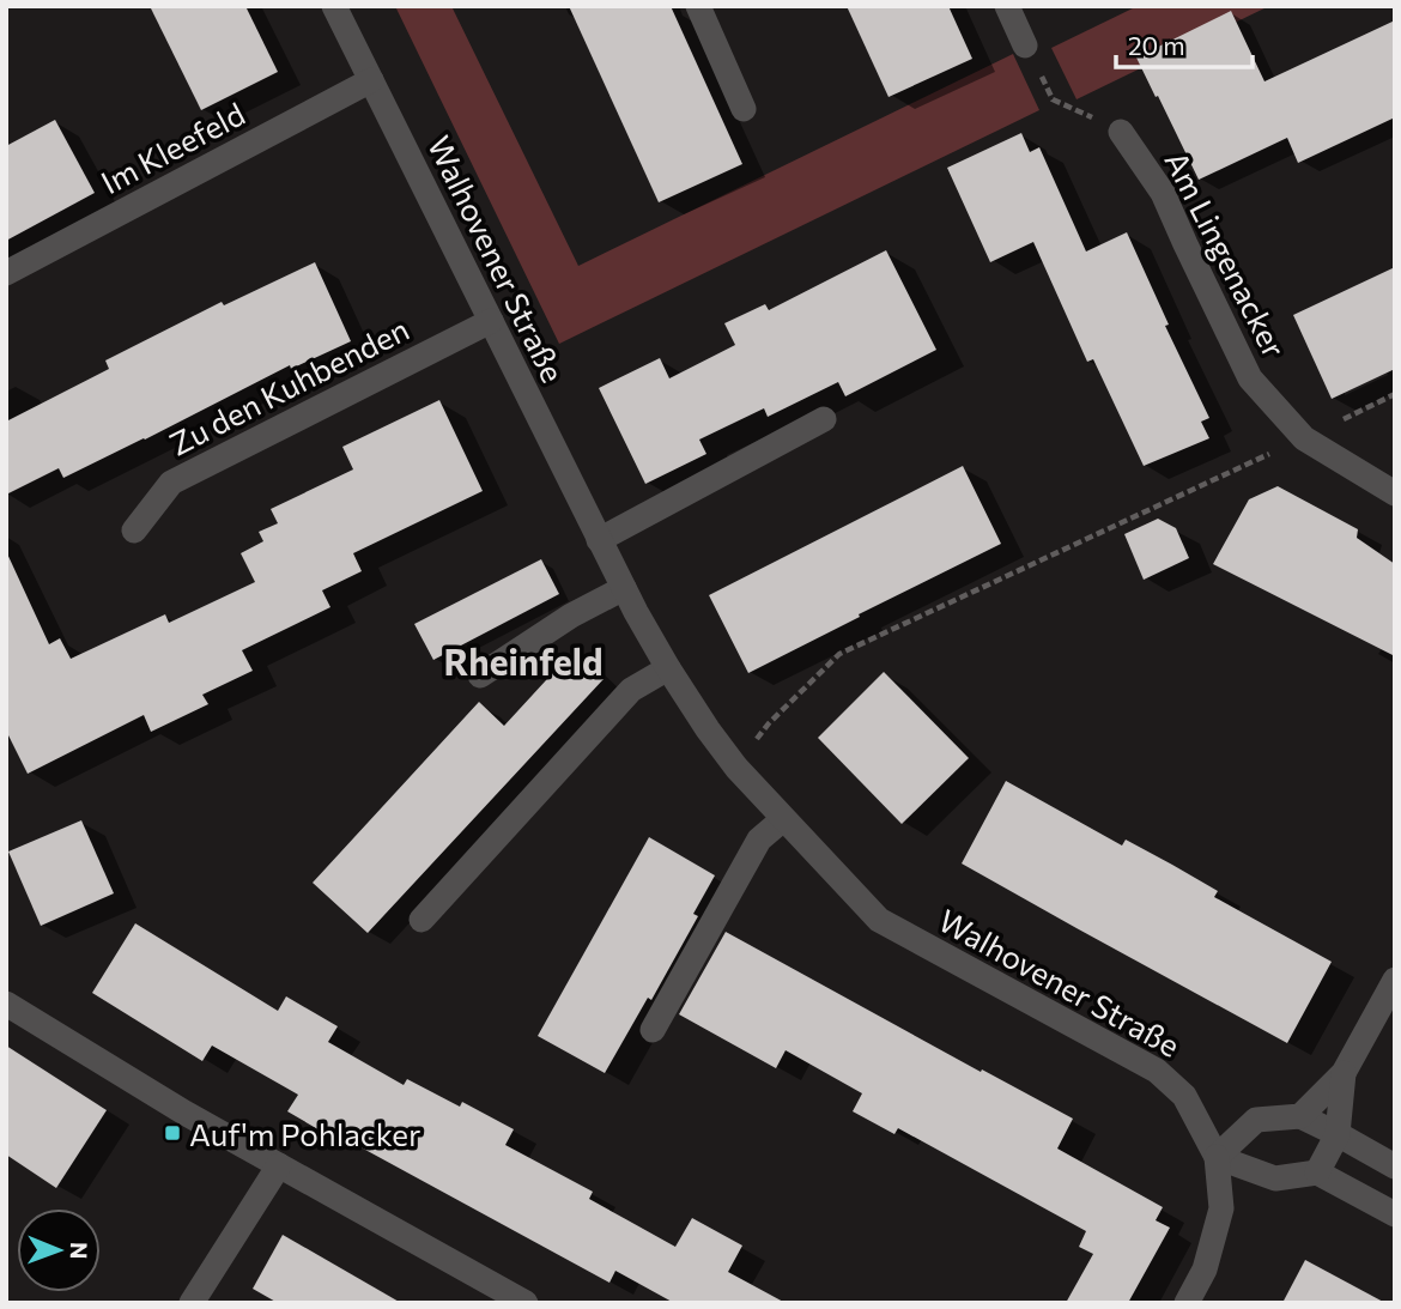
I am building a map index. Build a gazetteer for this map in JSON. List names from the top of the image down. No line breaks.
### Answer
{"streets":{"street":["Im Kleefeld","Am Lingenacker","Walhovener Straße","Zu den Kuhbenden"]},"crossings":[["Im Kleefeld","Walhovener Straße"],["Walhovener Straße","Zu den Kuhbenden"]],"districts":["Rheinfeld"],"places":{"transit":["Auf'm Pohlacker"]},"scale_bar":"20 m","north":"right"}
